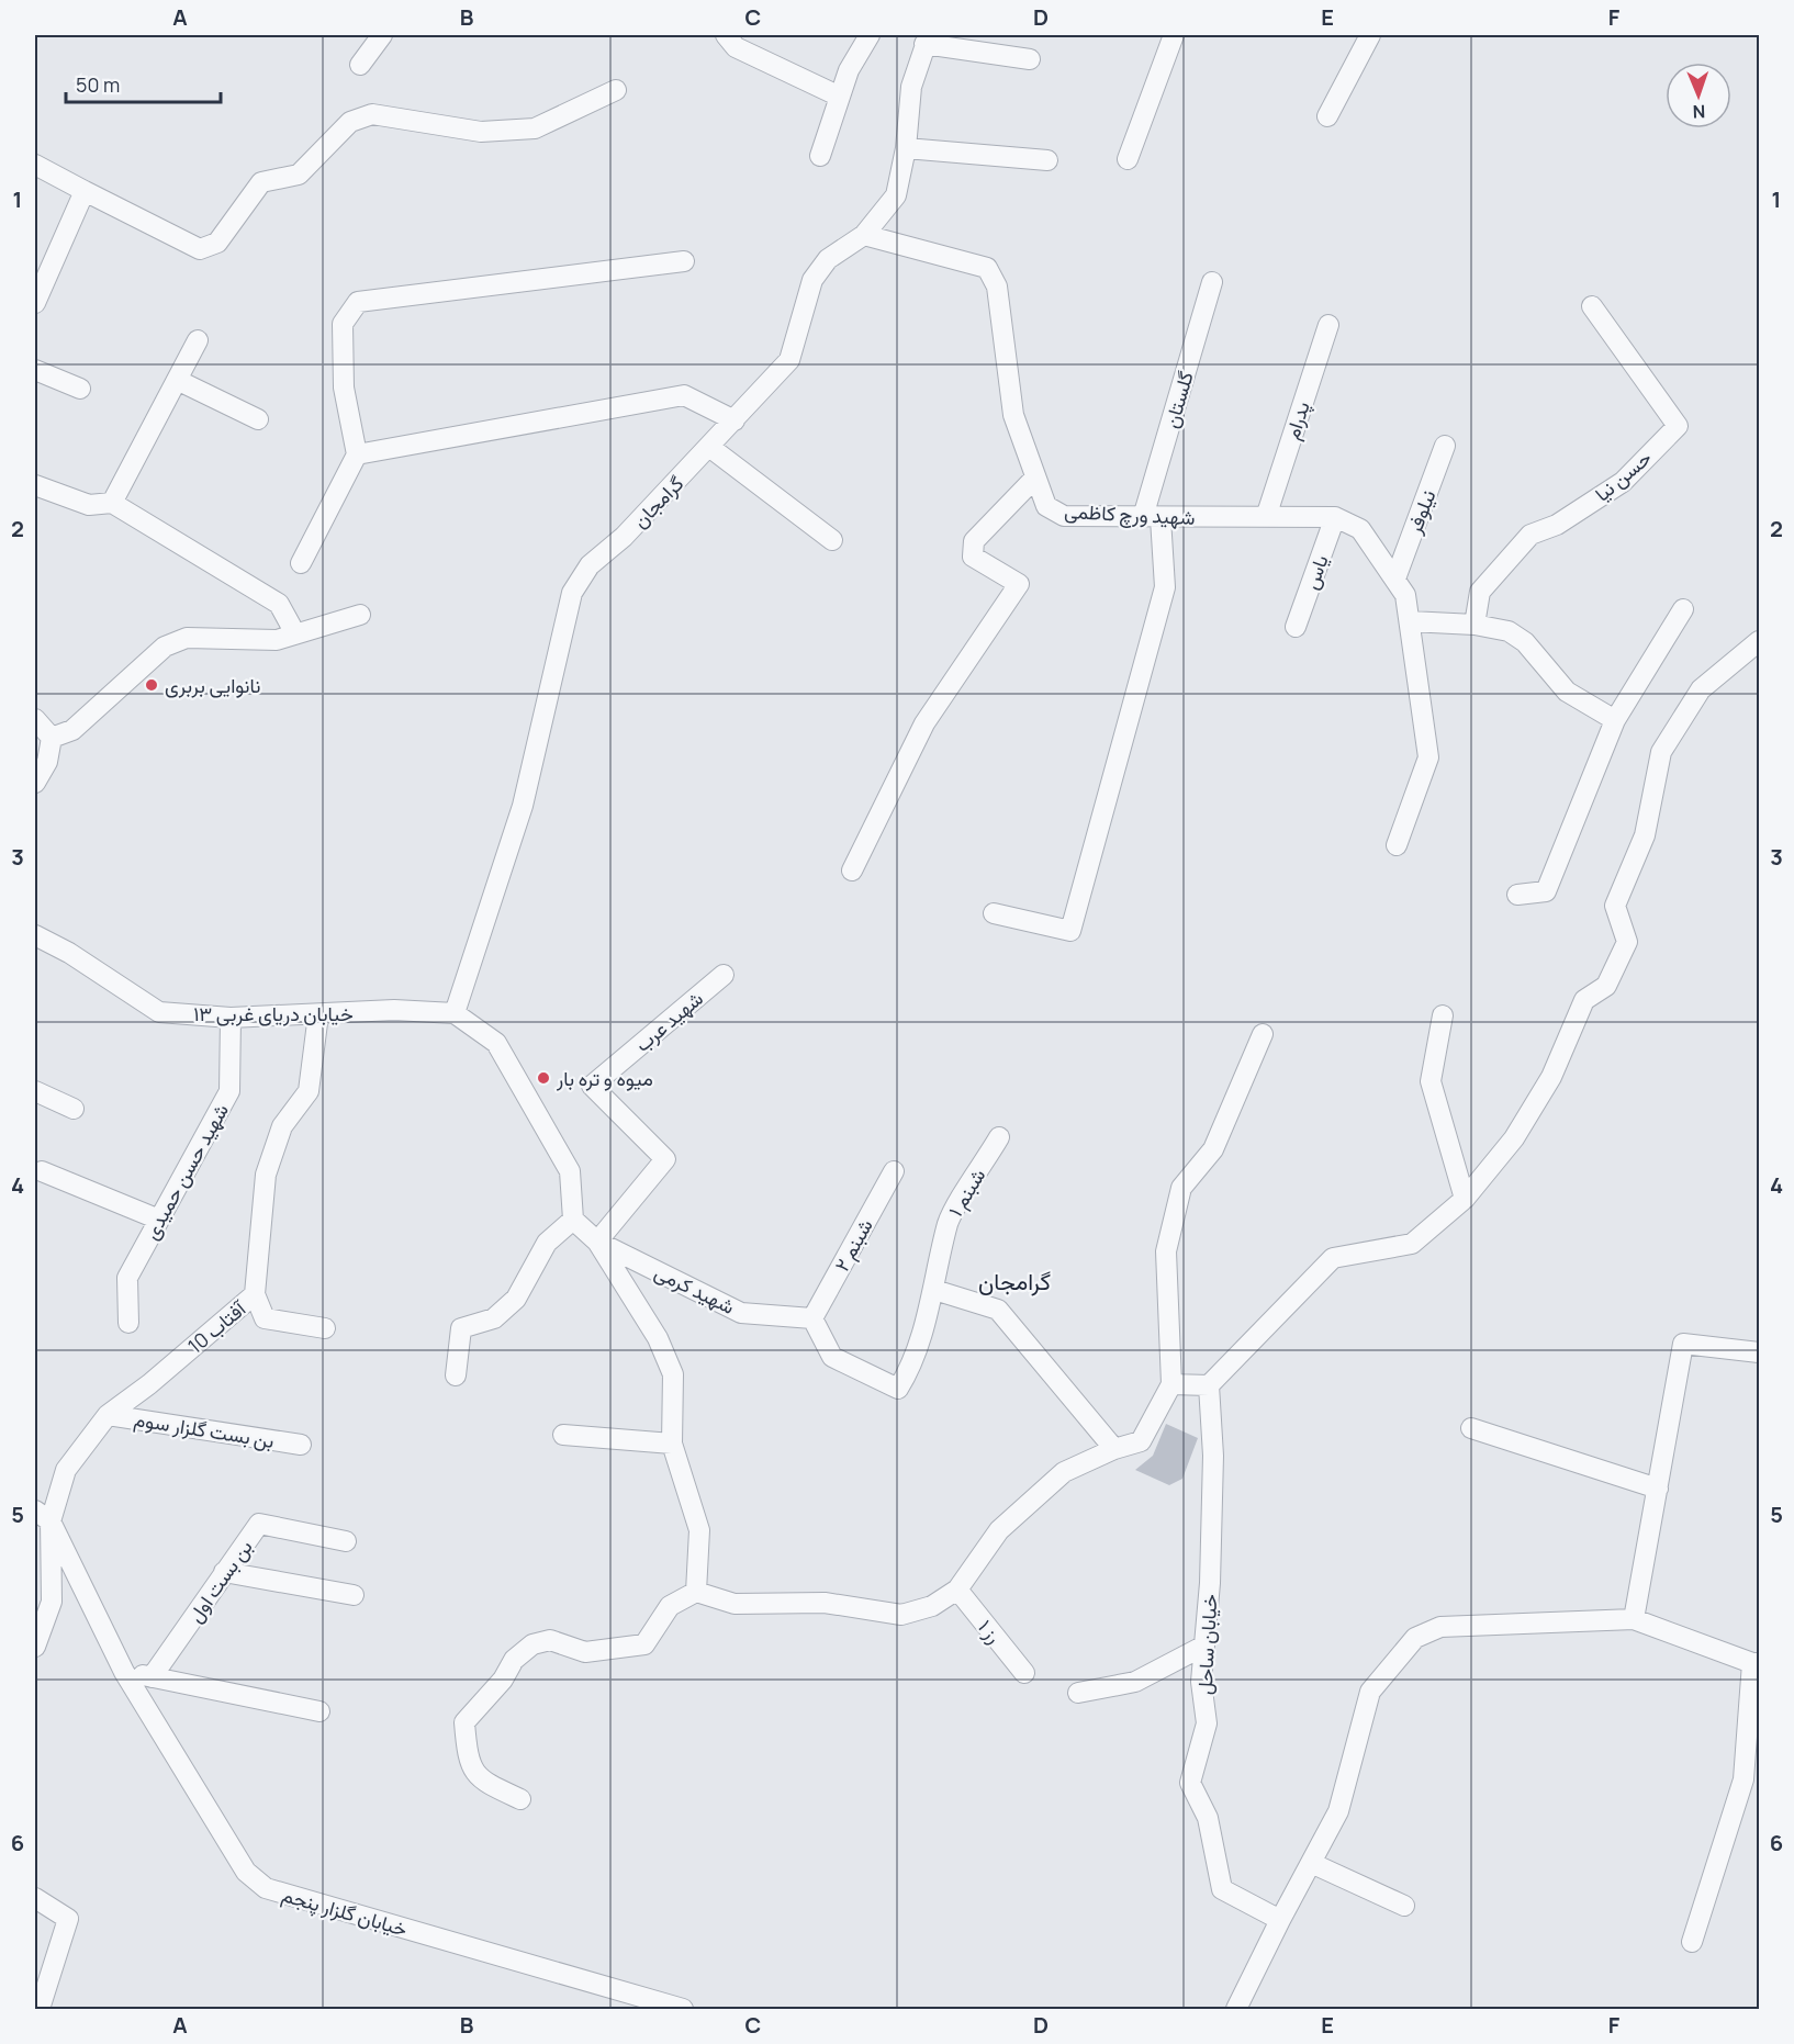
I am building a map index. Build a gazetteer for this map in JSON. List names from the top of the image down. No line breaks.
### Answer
{"streets":{"street":["گلستان","پدرام","حسن نیا","گرامجان","نیلوفر","شهید ورچ کاظمی","یاس","خیابان دریای غربی ۱۳","شهید عرب","شهید حسن حمیدی","شبنم ۱","شبنم ۲","شهید کرمی","آفتاب 10","بن بست گلزار سوم","بن بست اول","رز ۱","خیابان ساحل","خیابان گلزار پنجم"]},"crossings":[["گلستان","شهید ورچ کاظمی"],["پدرام","شهید ورچ کاظمی"],["گرامجان","شهید ورچ کاظمی"],["گرامجان","خیابان دریای غربی ۱۳"],["نیلوفر","شهید ورچ کاظمی"],["شهید ورچ کاظمی","یاس"],["خیابان دریای غربی ۱۳","شهید حسن حمیدی"],["خیابان دریای غربی ۱۳","آفتاب 10"],["شهید عرب","شهید کرمی"],["شبنم ۲","شهید کرمی"],["آفتاب 10","بن بست گلزار سوم"],["آفتاب 10","خیابان گلزار پنجم"]],"districts":["گرامجان"],"places":["نانوایی بربری","میوه و تره بار"],"scale_bar":"50 m","north":"bottom","grid":{"columns":["A","B","C","D","E","F"],"rows":["1","2","3","4","5","6"]}}
